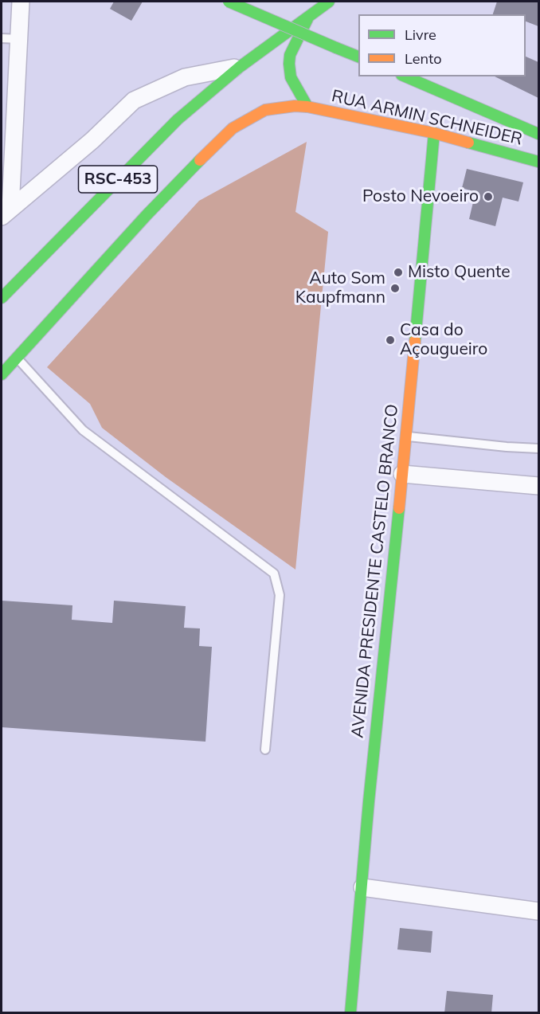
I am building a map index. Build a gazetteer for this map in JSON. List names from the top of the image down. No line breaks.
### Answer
{"streets":{"main road":["RUA ARMIN SCHNEIDER","RSC-453","AVENIDA PRESIDENTE CASTELO BRANCO"]},"crossings":[["RUA ARMIN SCHNEIDER","AVENIDA PRESIDENTE CASTELO BRANCO"]],"places":["Posto Nevoeiro","Misto Quente","Auto Som Kaupfmann","Casa do Açougueiro"],"legend":["Livre","Lento"]}
